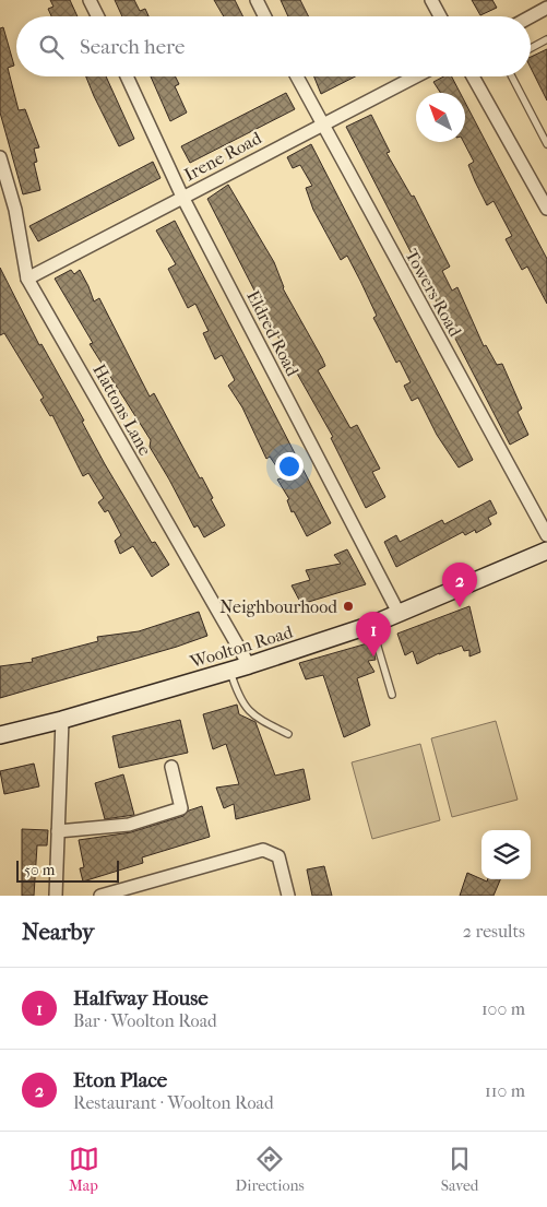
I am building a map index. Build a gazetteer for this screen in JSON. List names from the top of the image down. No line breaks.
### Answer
{"streets":{"street":["Irene Road","Towers Road","Eldred Road","Hattons Lane","Woolton Road"]},"crossings":[["Irene Road","Towers Road"],["Irene Road","Eldred Road"],["Irene Road","Hattons Lane"],["Eldred Road","Woolton Road"],["Hattons Lane","Woolton Road"]],"places":["Neighbourhood"],"scale_bar":"50 m","north":"top left","page":{"search":"Search here","pins":["2","1"],"scale":"50 m","heading":["Nearby","2 results"],"list":[{"mark":"1","name":"Halfway House","note":"Bar · Woolton Road","value":"100 m"},{"mark":"2","name":"Eton Place","note":"Restaurant · Woolton Road","value":"110 m"}],"nav":["Map","Directions","Saved"]}}
